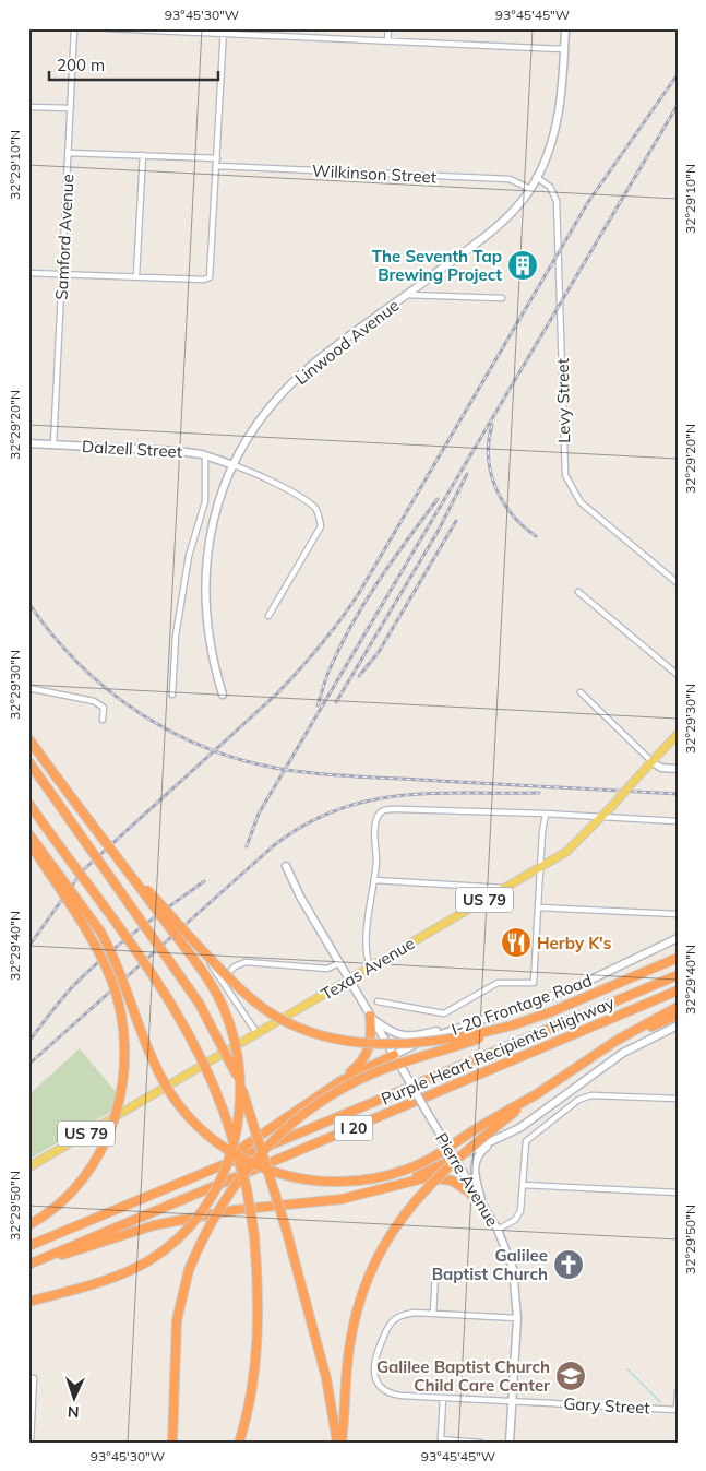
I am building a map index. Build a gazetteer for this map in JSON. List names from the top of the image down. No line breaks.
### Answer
{"streets":{"highway":["Purple Heart Recipients Highway","I 20"],"main road":["Linwood Avenue","Dalzell Street","US 79","Texas Avenue","I-20 Frontage Road","Pierre Avenue"],"street":["Wilkinson Street","Samford Avenue","Levy Street","Gary Street"]},"crossings":[["Wilkinson Street","Linwood Avenue"],["Samford Avenue","Dalzell Street"],["Linwood Avenue","Levy Street"],["Linwood Avenue","Dalzell Street"],["I-20 Frontage Road","Pierre Avenue"],["Pierre Avenue","Gary Street"]],"places":{"building":["The Seventh Tap Brewing Project"],"restaurant":["Herby K's"],"church":["Galilee Baptist Church"],"school or university":["Galilee Baptist Church Child Care Center"]},"scale_bar":"200 m","north":"bottom","coordinates":["93°45'30\"W","93°45'45\"W","32°29'10\"N","32°29'20\"N","32°29'30\"N","32°29'40\"N","32°29'50\"N"]}
